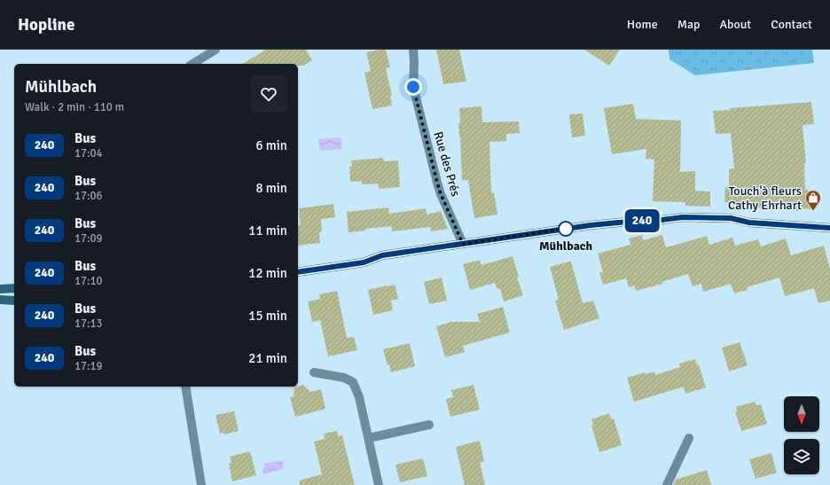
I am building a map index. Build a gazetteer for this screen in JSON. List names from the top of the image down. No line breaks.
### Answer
{"streets":{"street":["Rue des Prés"]},"places":{"shop":["Touch'à fleurs Cathy Ehrhart"],"other":["Mühlbach"]},"lines":["bus line 240"],"north":"bottom","page":{"header":"Hopline","nav":["Home","Map","About","Contact"],"on_map":"240","heading":["Mühlbach","Walk · 2 min · 110 m"],"list":[{"mark":"240","name":"Bus","note":"17:04","value":"6 min"},{"mark":"240","name":"Bus","note":"17:06","value":"8 min"},{"mark":"240","name":"Bus","note":"17:09","value":"11 min"},{"mark":"240","name":"Bus","note":"17:10","value":"12 min"},{"mark":"240","name":"Bus","note":"17:13","value":"15 min"},{"mark":"240","name":"Bus","note":"17:19","value":"21 min"}]}}
